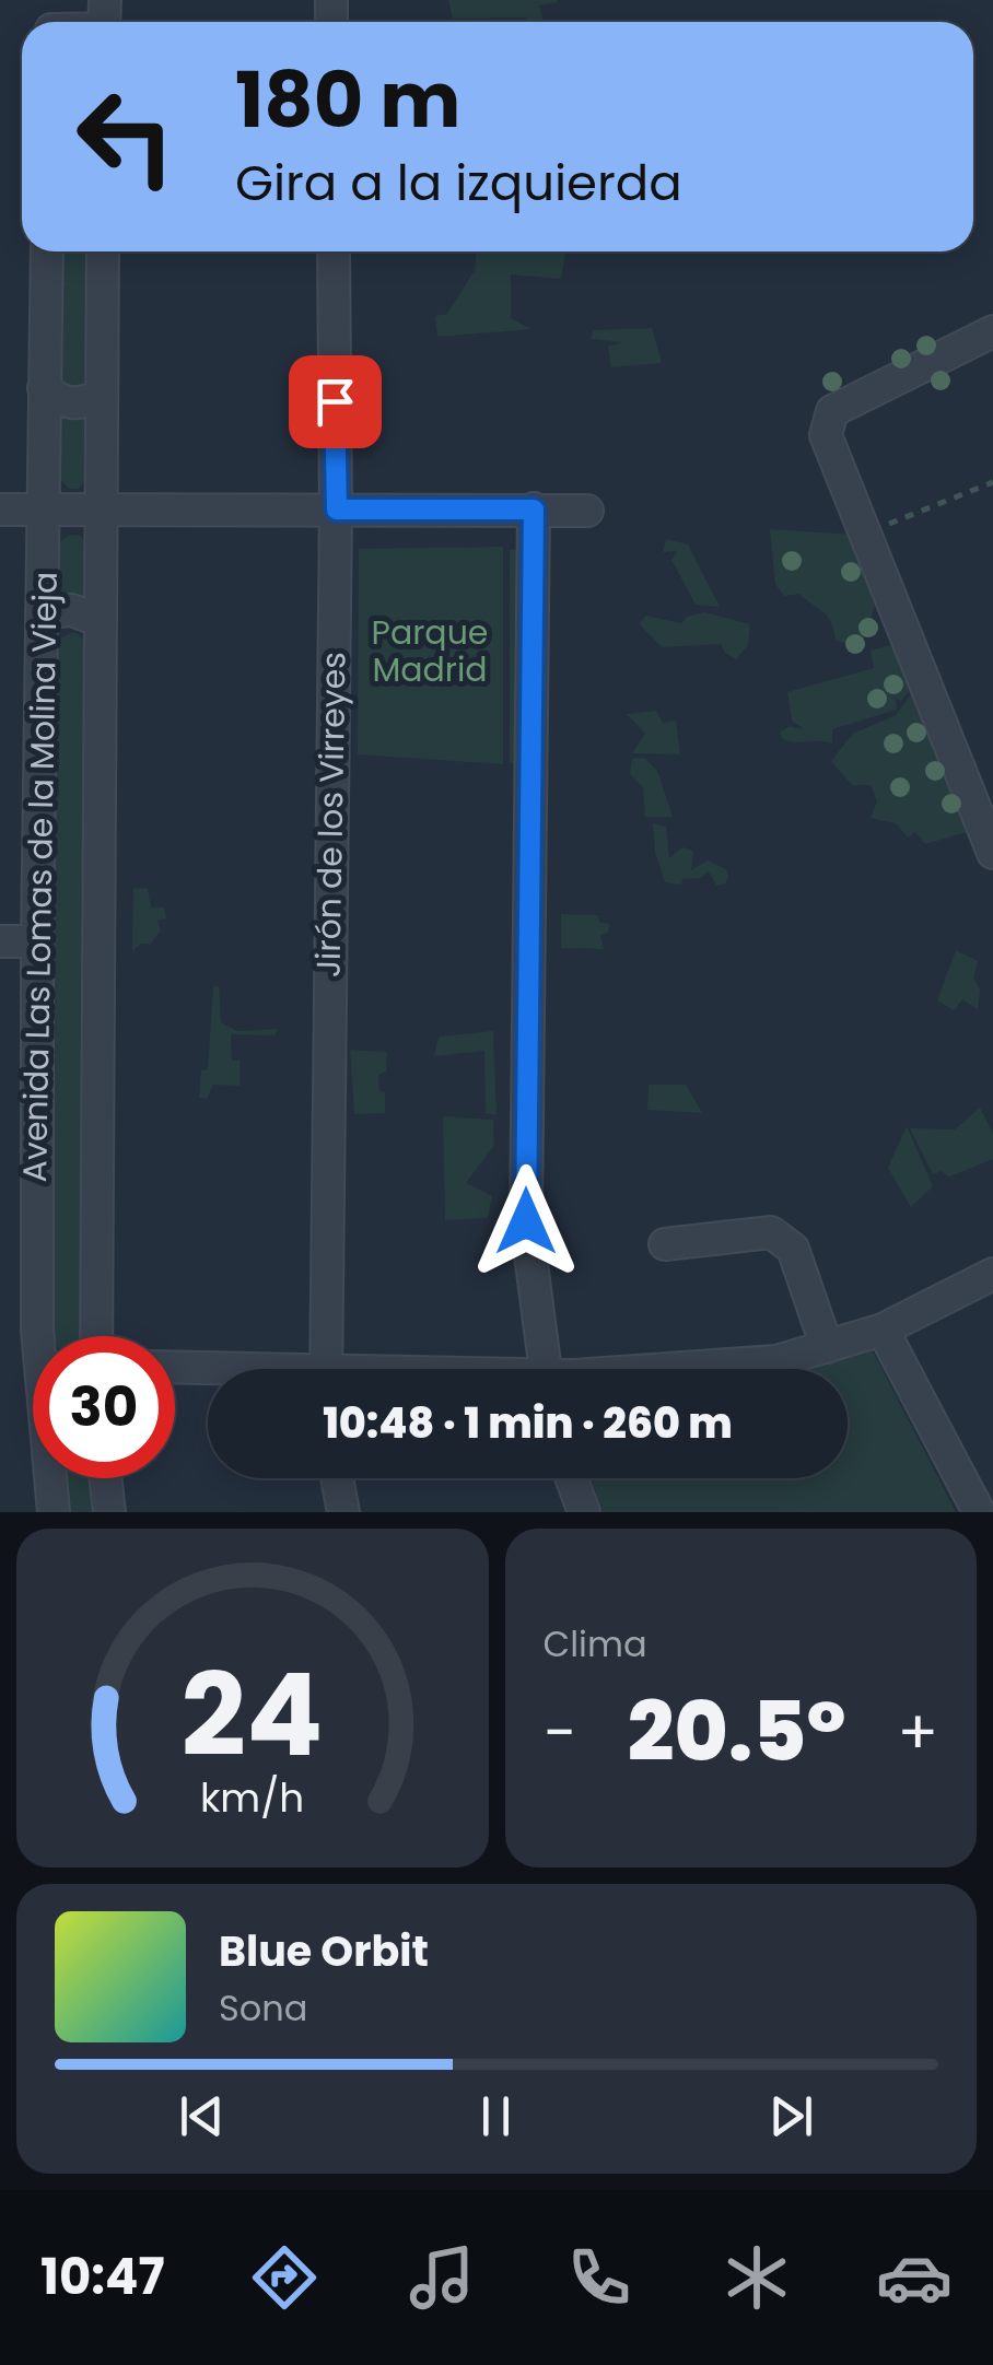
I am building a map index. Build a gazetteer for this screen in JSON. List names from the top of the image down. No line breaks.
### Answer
{"streets":{"street":["Jirón de los Virreyes","Avenida Las Lomas de la Molina Vieja"]},"parks":["Parque Madrid"],"page":{"turn":["180 m","Gira a la izquierda"],"limit":"30","trip":"10:48 · 1 min · 260 m","tile":"Clima","heat":["−","20.5°","+"],"song":["Blue Orbit","Sona"],"tabs":"10:47","gauge":["24","km/h"]}}
